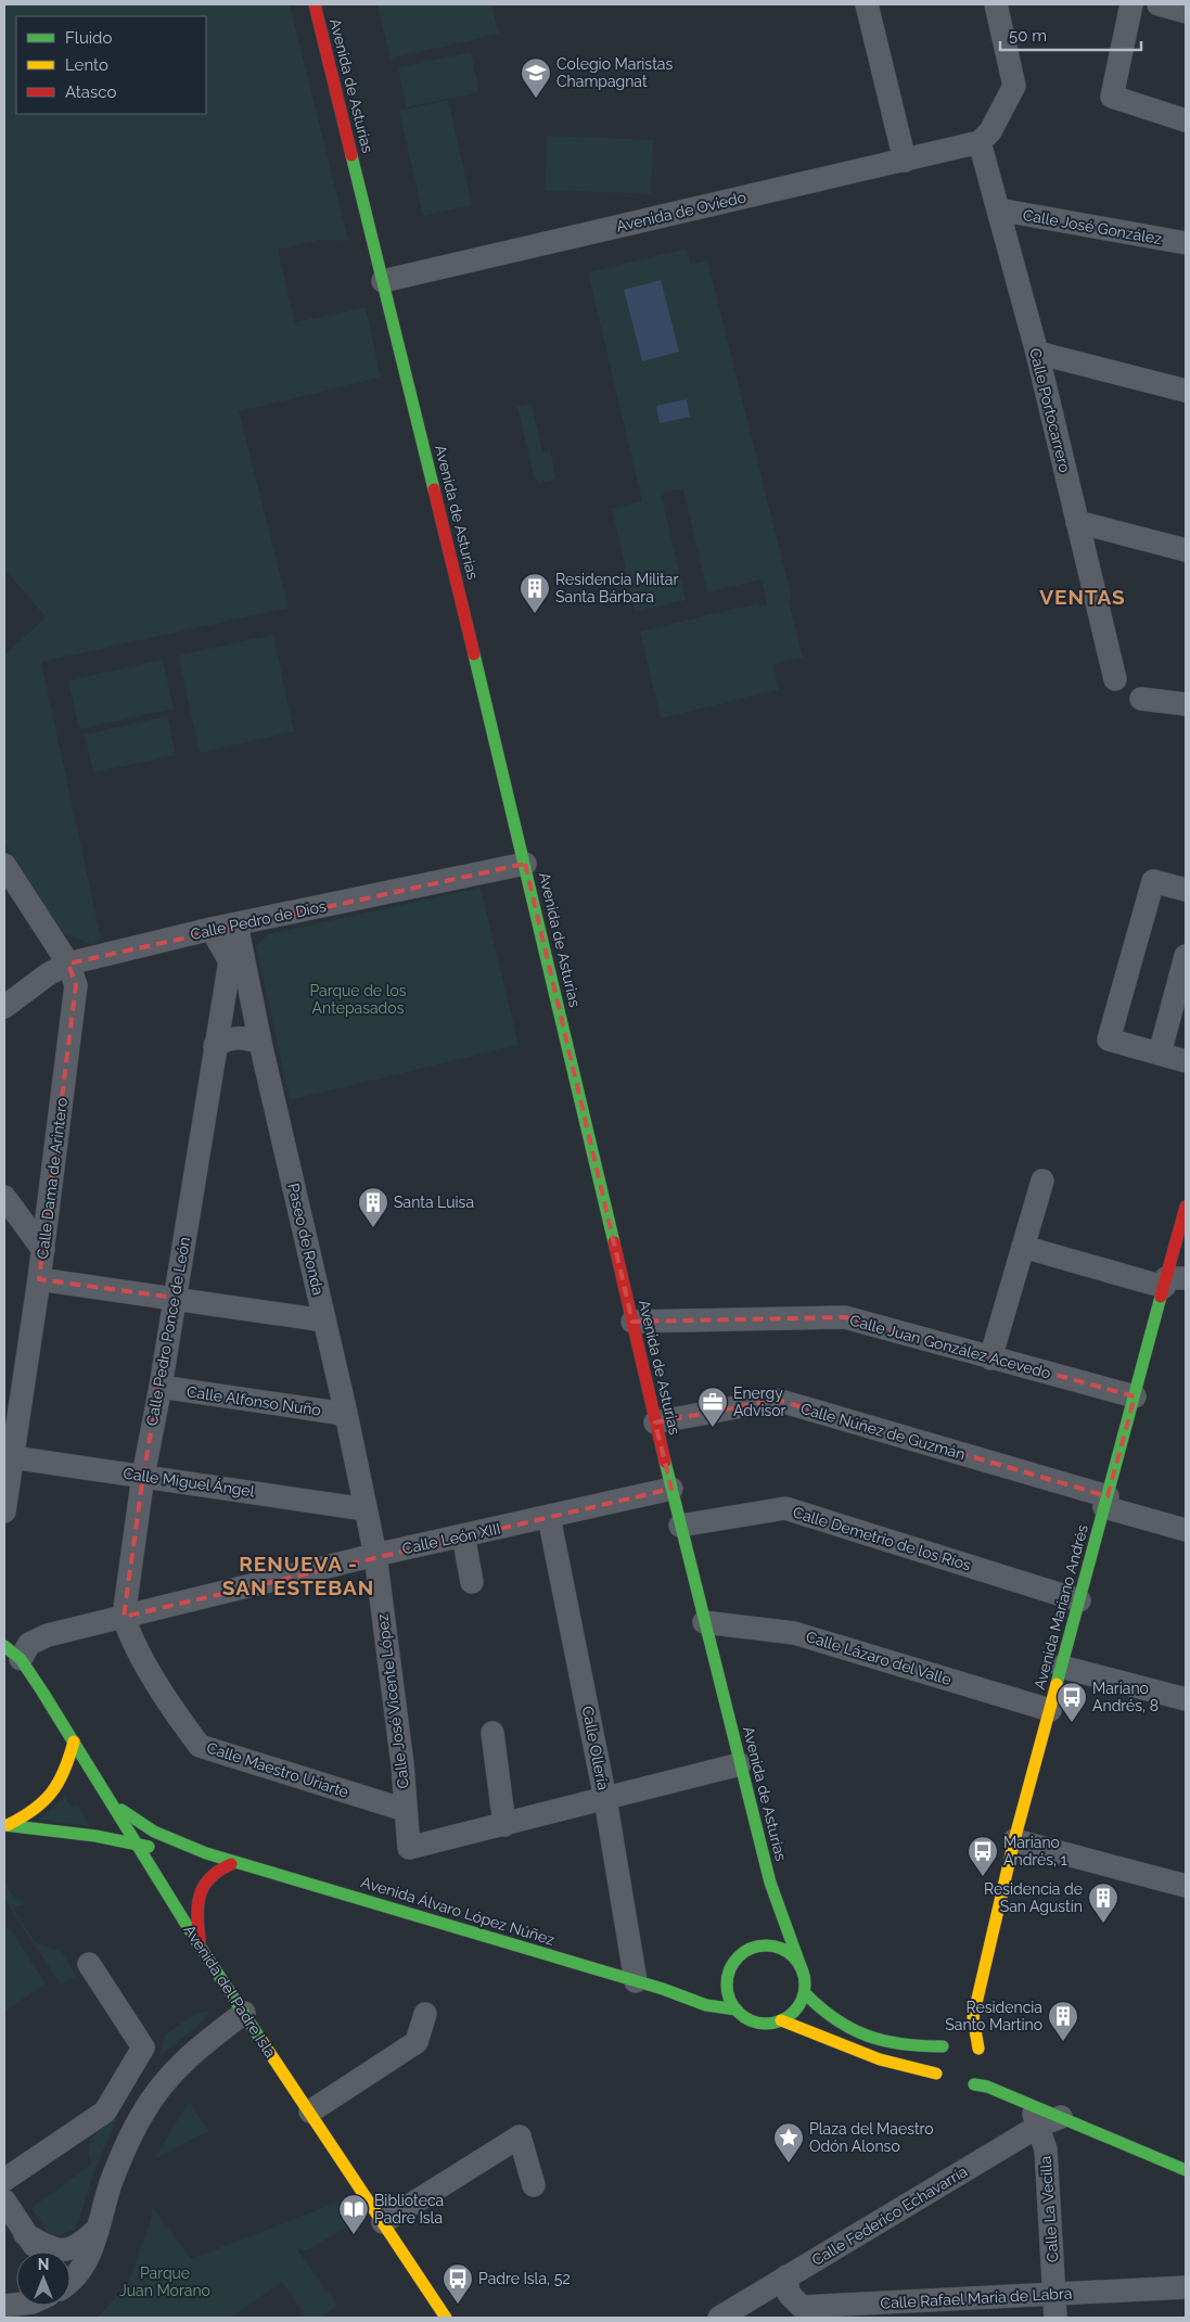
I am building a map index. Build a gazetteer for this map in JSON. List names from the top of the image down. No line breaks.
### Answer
{"streets":{"main road":["Avenida de Asturias","Avenida Mariano Andrés","Avenida Álvaro López Núñez","Avenida del Padre Isla"],"street":["Avenida de Oviedo","Calle José González","Calle Portocarrero","Calle Pedro de Dios","Calle Dama de Arintero","Paseo de Ronda","Calle Pedro Ponce de León","Calle Juan González Acevedo","Calle Alfonso Nuño","Calle Núñez de Guzmán","Calle Miguel Ángel","Calle León XIII","Calle Demetrio de los Ríos","Calle Lázaro del Valle","Calle José Vicente López","Calle Ollería","Calle Maestro Uriarte","Calle La Vecilla","Calle Federico Echavarría","Calle Rafael María de Labra"]},"crossings":[["Avenida de Asturias","Avenida de Oviedo"],["Avenida de Asturias","Calle Pedro de Dios"],["Avenida de Asturias","Calle Juan González Acevedo"],["Avenida de Asturias","Calle Núñez de Guzmán"],["Avenida de Asturias","Calle León XIII"],["Avenida de Asturias","Calle Demetrio de los Ríos"],["Avenida de Asturias","Calle Lázaro del Valle"],["Avenida de Asturias","Avenida Álvaro López Núñez"],["Avenida de Oviedo","Calle Portocarrero"],["Calle José González","Calle Portocarrero"],["Calle Pedro de Dios","Calle Dama de Arintero"],["Calle Pedro de Dios","Paseo de Ronda"],["Calle Pedro de Dios","Calle Pedro Ponce de León"],["Calle Dama de Arintero","Calle Miguel Ángel"],["Paseo de Ronda","Calle Alfonso Nuño"],["Paseo de Ronda","Calle Miguel Ángel"],["Paseo de Ronda","Calle León XIII"],["Paseo de Ronda","Calle José Vicente López"],["Calle Pedro Ponce de León","Calle Alfonso Nuño"],["Calle Pedro Ponce de León","Calle Miguel Ángel"],["Calle Pedro Ponce de León","Calle León XIII"],["Calle Pedro Ponce de León","Calle Maestro Uriarte"],["Calle Juan González Acevedo","Avenida Mariano Andrés"],["Calle Núñez de Guzmán","Avenida Mariano Andrés"],["Calle León XIII","Calle José Vicente López"],["Calle León XIII","Calle Ollería"],["Calle León XIII","Calle Maestro Uriarte"],["Calle León XIII","Avenida del Padre Isla"],["Calle Demetrio de los Ríos","Avenida Mariano Andrés"],["Avenida Mariano Andrés","Calle Lázaro del Valle"],["Calle José Vicente López","Calle Maestro Uriarte"],["Calle Ollería","Avenida Álvaro López Núñez"],["Avenida Álvaro López Núñez","Avenida del Padre Isla"],["Calle La Vecilla","Calle Federico Echavarría"],["Calle La Vecilla","Calle Rafael María de Labra"],["Calle Federico Echavarría","Calle Rafael María de Labra"]],"districts":["VENTAS","RENUEVA - SAN ESTEBAN"],"parks":["Parque de los Antepasados","Parque Juan Morano"],"places":{"school or university":["Colegio Maristas Champagnat"],"building":["Residencia Militar Santa Bárbara","Santa Luisa","Residencia de San Agustín","Residencia Santo Martino"],"office":["Energy Advisor"],"bus stop":["Mariano Andrés, 8","Mariano Andrés, 1","Padre Isla, 52"],"place":["Plaza del Maestro Odón Alonso"],"library":["Biblioteca Padre Isla"]},"legend":["Fluido","Lento","Atasco"],"scale_bar":"50 m","north":"top"}
